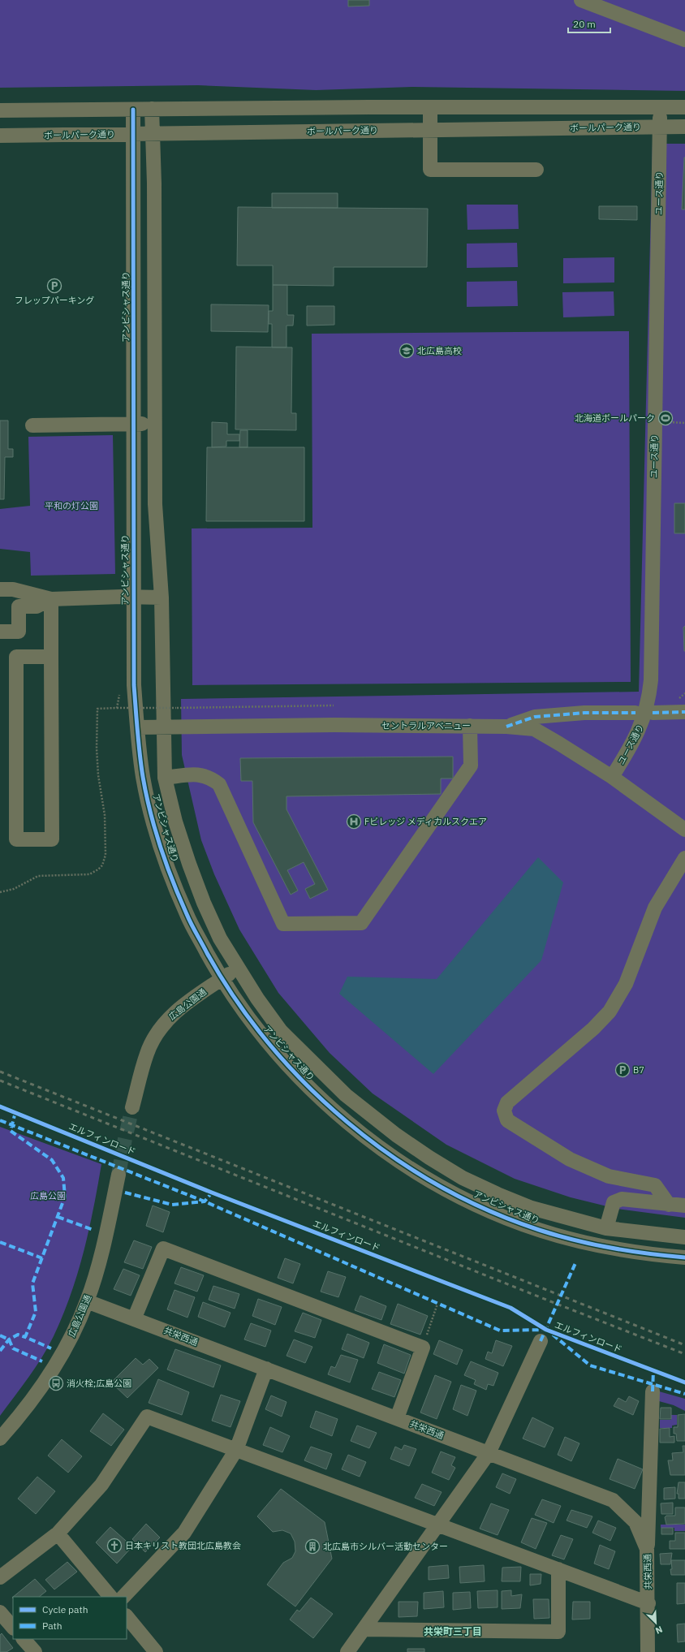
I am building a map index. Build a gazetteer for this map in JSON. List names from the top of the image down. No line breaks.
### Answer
{"streets":{"street":["ボールパーク通り","ユース通り","アンビシャス通り","セントラルアベニュー","広島公園通","共栄西通"],"cycle path":["エルフィンロード"]},"crossings":[["ボールパーク通り","ユース通り"],["ボールパーク通り","アンビシャス通り"],["ユース通り","セントラルアベニュー"],["アンビシャス通り","セントラルアベニュー"],["アンビシャス通り","広島公園通"],["広島公園通","共栄西通"]],"districts":["共栄町三丁目"],"parks":["平和の灯公園","広島公園"],"places":{"parking":["フレップパーキング","B7"],"school or university":["北広島高校"],"sports":["北海道ボールパーク"],"hospital":["Fビレッジ メディカルスクエア"],"bus stop":["消火栓;広島公園"],"church":["日本キリスト教団北広島教会"],"building":["北広島市シルバー活動センター"]},"legend":["Cycle path","Path"],"scale_bar":"20 m","north":"bottom right"}
